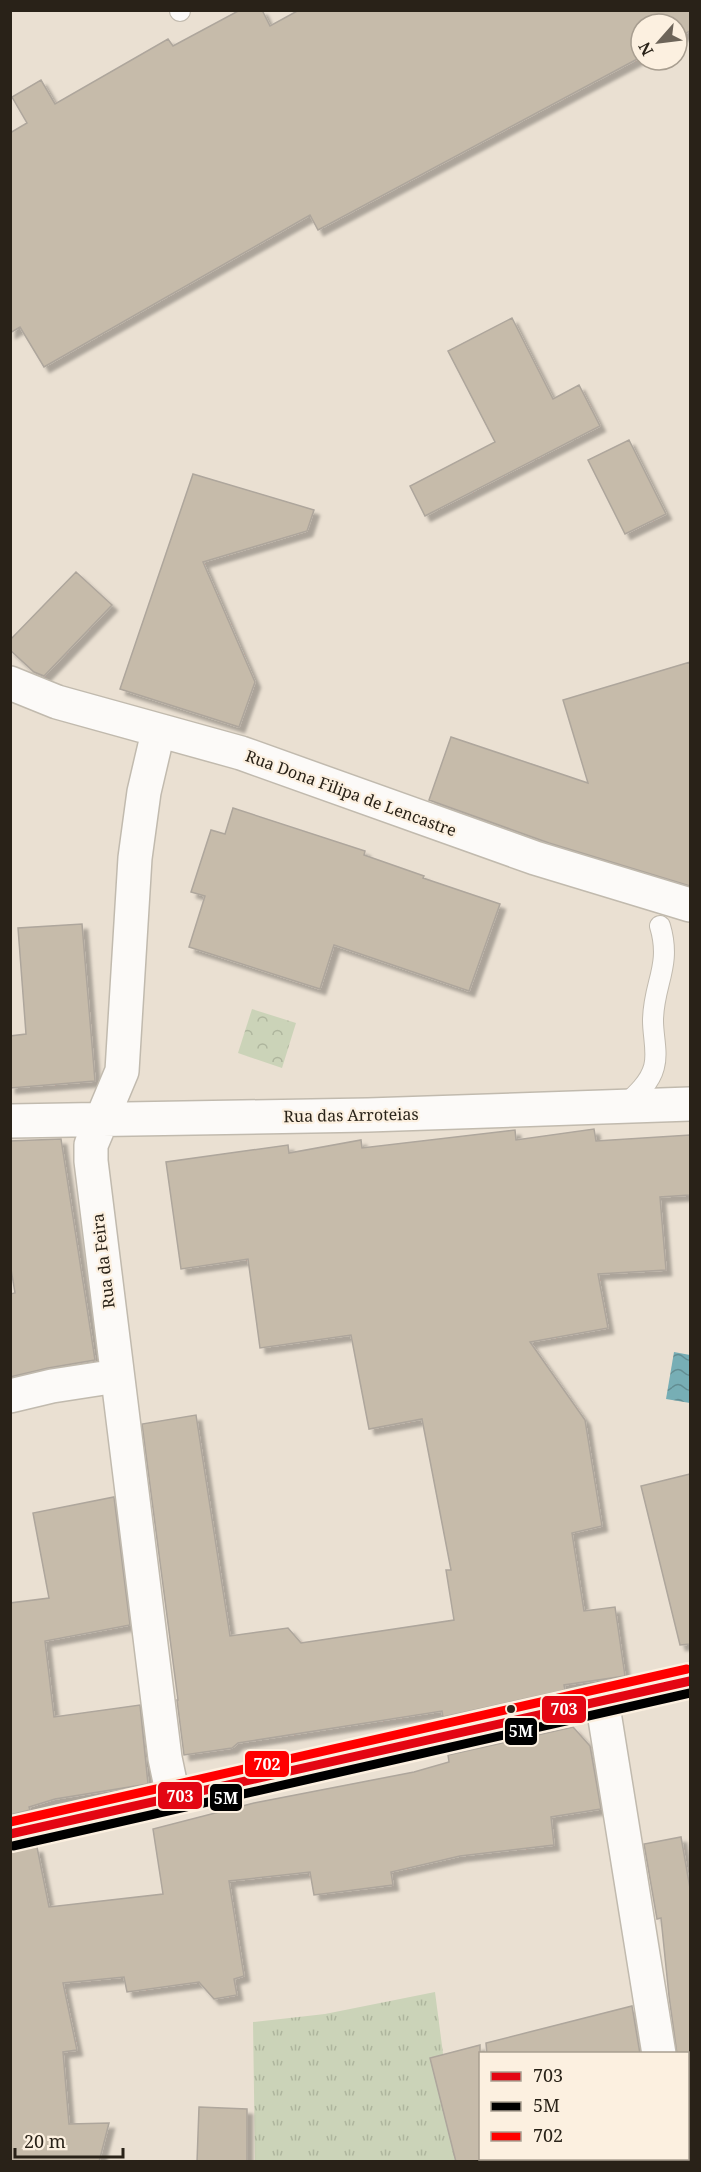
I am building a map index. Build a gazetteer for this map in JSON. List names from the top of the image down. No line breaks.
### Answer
{"streets":{"street":["Rua Dona Filipa de Lencastre","Rua das Arroteias","Rua da Feira"]},"crossings":[["Rua Dona Filipa de Lencastre","Rua da Feira"],["Rua das Arroteias","Rua da Feira"]],"lines":["transit line 702","transit line 703","transit line 5M"],"legend":["703","5M","702"],"scale_bar":"20 m","north":"bottom left"}
